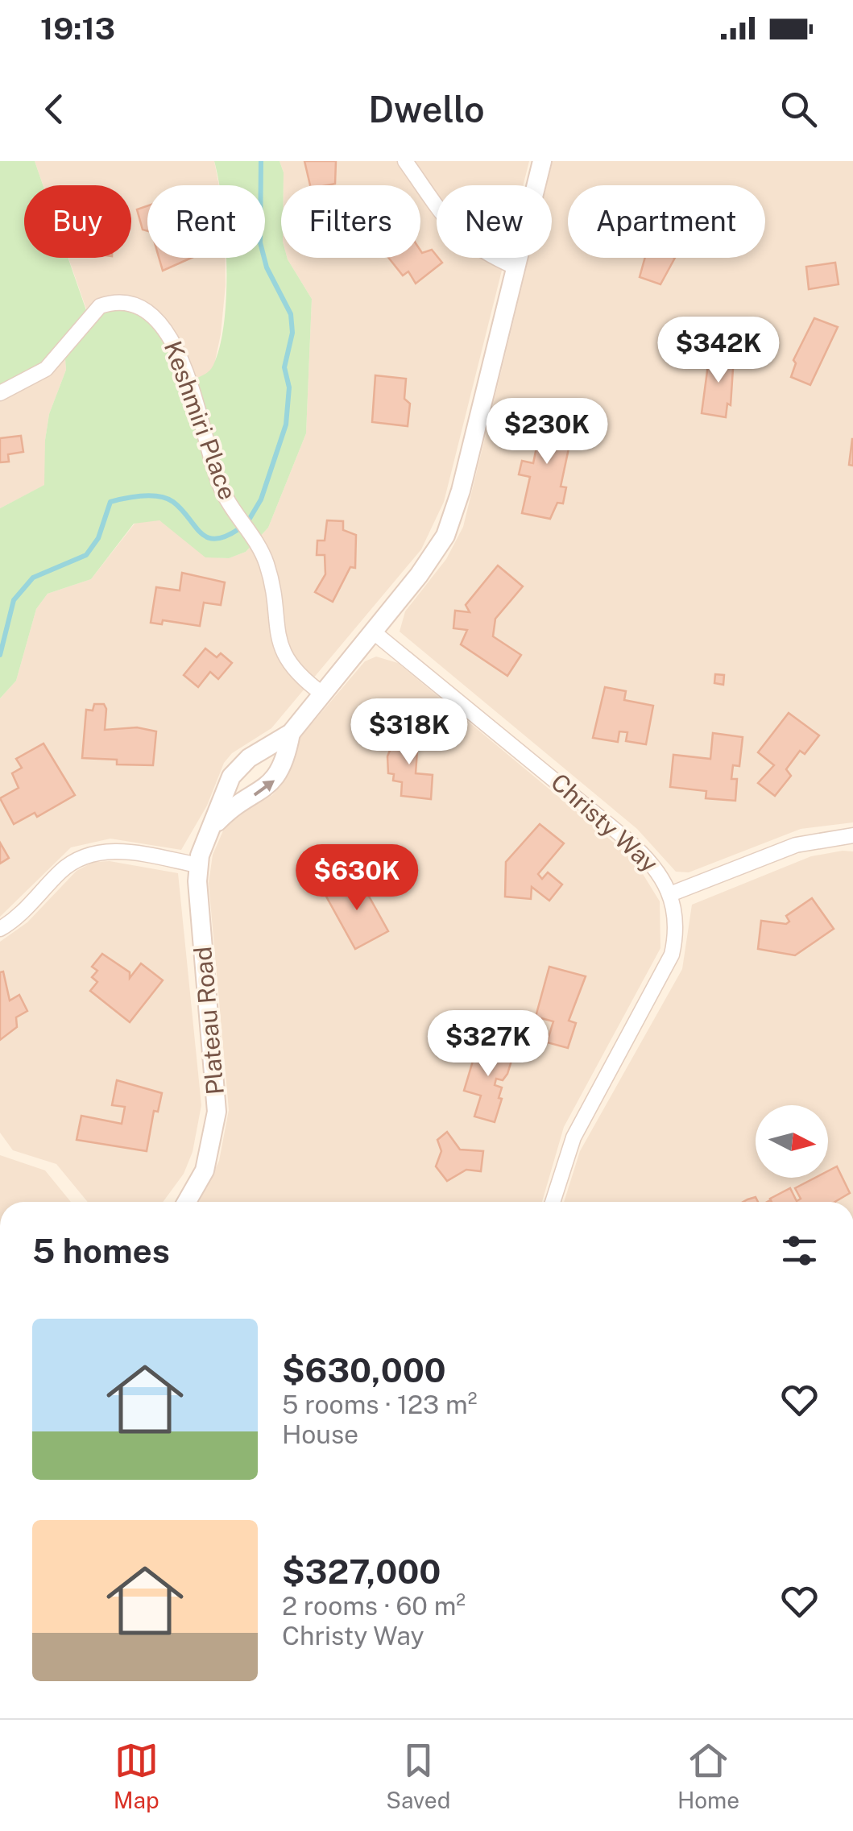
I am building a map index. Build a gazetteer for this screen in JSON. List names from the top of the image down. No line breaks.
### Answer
{"streets":{"street":["Keshmiri Place","Christy Way","Plateau Road"]},"crossings":[["Keshmiri Place","Plateau Road"],["Christy Way","Plateau Road"]],"north":"right","page":{"status":"19:13","header":"Dwello","chip":["Buy","Rent","Filters","New","Apartment"],"price":["$342K","$230K","$318K","$630K","$327K"],"heading":"5 homes","list":[{"name":"$630,000","note":"5 rooms · 123 m² · House"},{"name":"$327,000","note":"2 rooms · 60 m² · Christy Way"}],"tabs":["Map","Saved","Home"]}}
